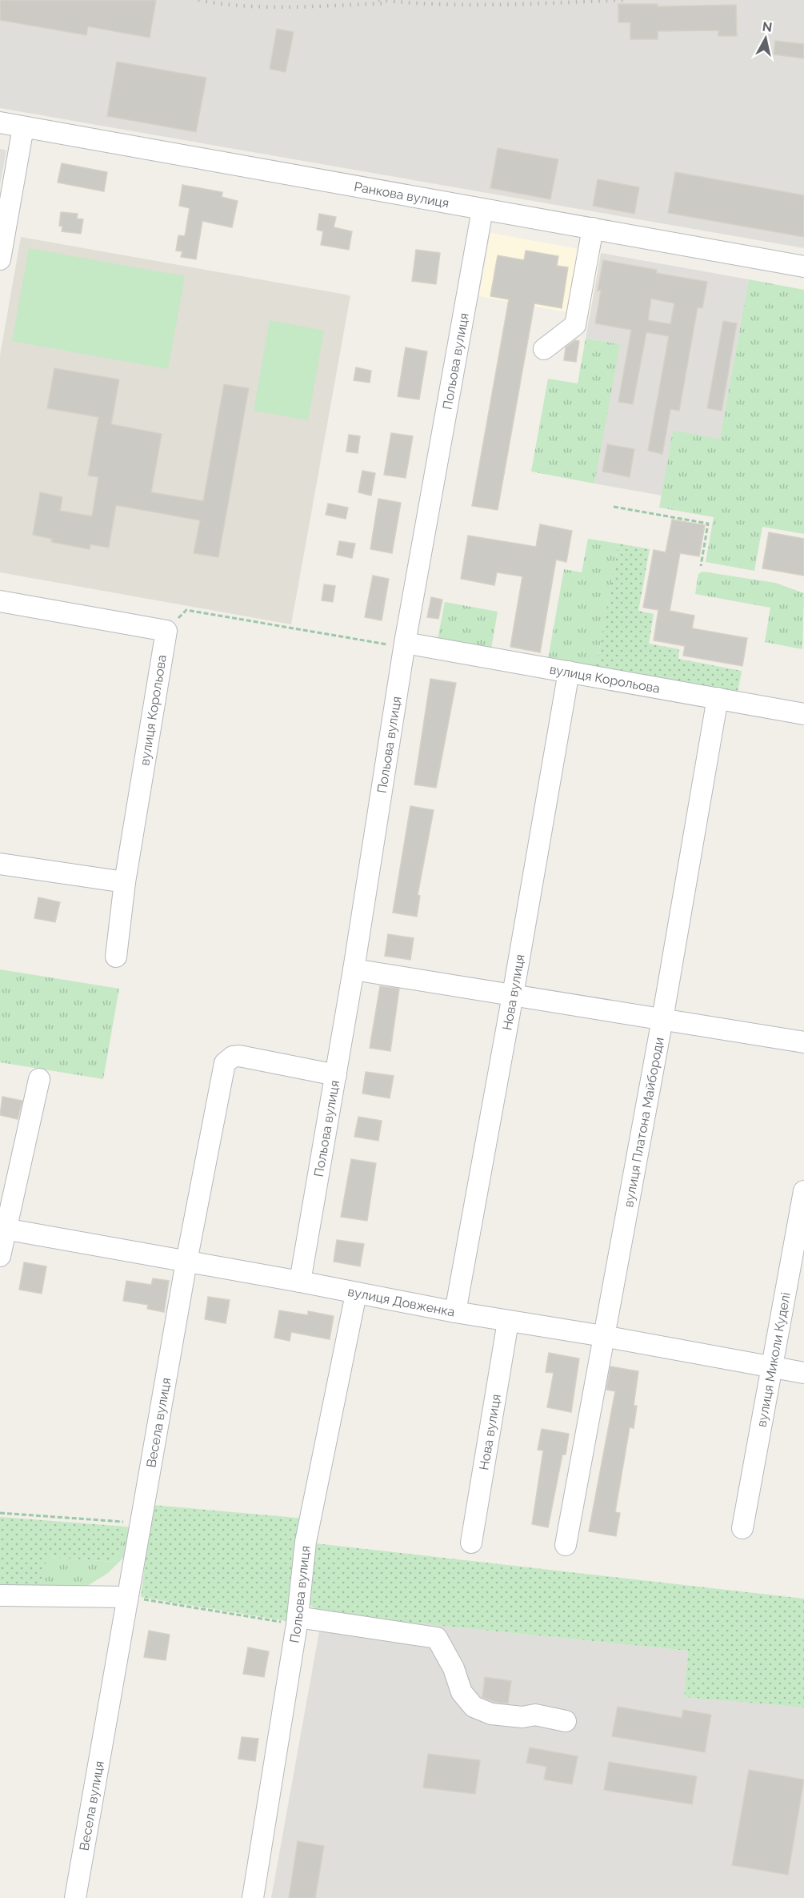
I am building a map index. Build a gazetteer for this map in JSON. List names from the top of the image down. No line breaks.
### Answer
{"streets":{"street":["Ранкова вулиця","Польова вулиця","вулиця Корольова","Нова вулиця","вулиця Платона Майбороди","вулиця Довженка","вулиця Миколи Куделі","Весела вулиця"]},"crossings":[["Ранкова вулиця","Польова вулиця"],["Польова вулиця","вулиця Корольова"],["Польова вулиця","вулиця Довженка"],["Польова вулиця","Весела вулиця"],["вулиця Корольова","Нова вулиця"],["вулиця Корольова","вулиця Платона Майбороди"],["Нова вулиця","вулиця Довженка"],["вулиця Платона Майбороди","вулиця Довженка"],["вулиця Довженка","вулиця Миколи Куделі"],["вулиця Довженка","Весела вулиця"]],"north":"top"}
